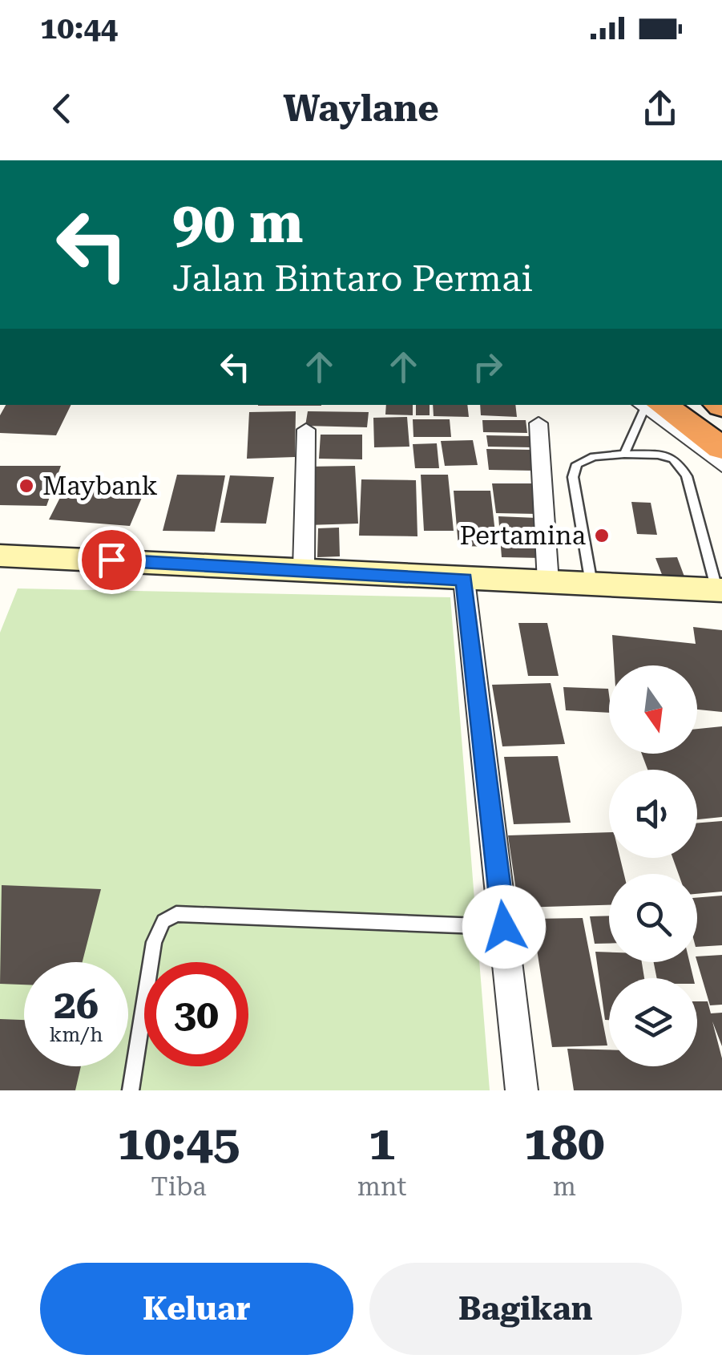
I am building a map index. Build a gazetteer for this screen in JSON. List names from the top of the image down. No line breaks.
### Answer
{"places":["Maybank","Pertamina"],"north":"bottom","page":{"status":"10:44","header":"Waylane","turn":["90 m","Jalan Bintaro Permai"],"speed":"26 km/h","limit":"30","eta":["10:45","Tiba","1","mnt","180","m"],"buttons":["Keluar","Bagikan"]}}
